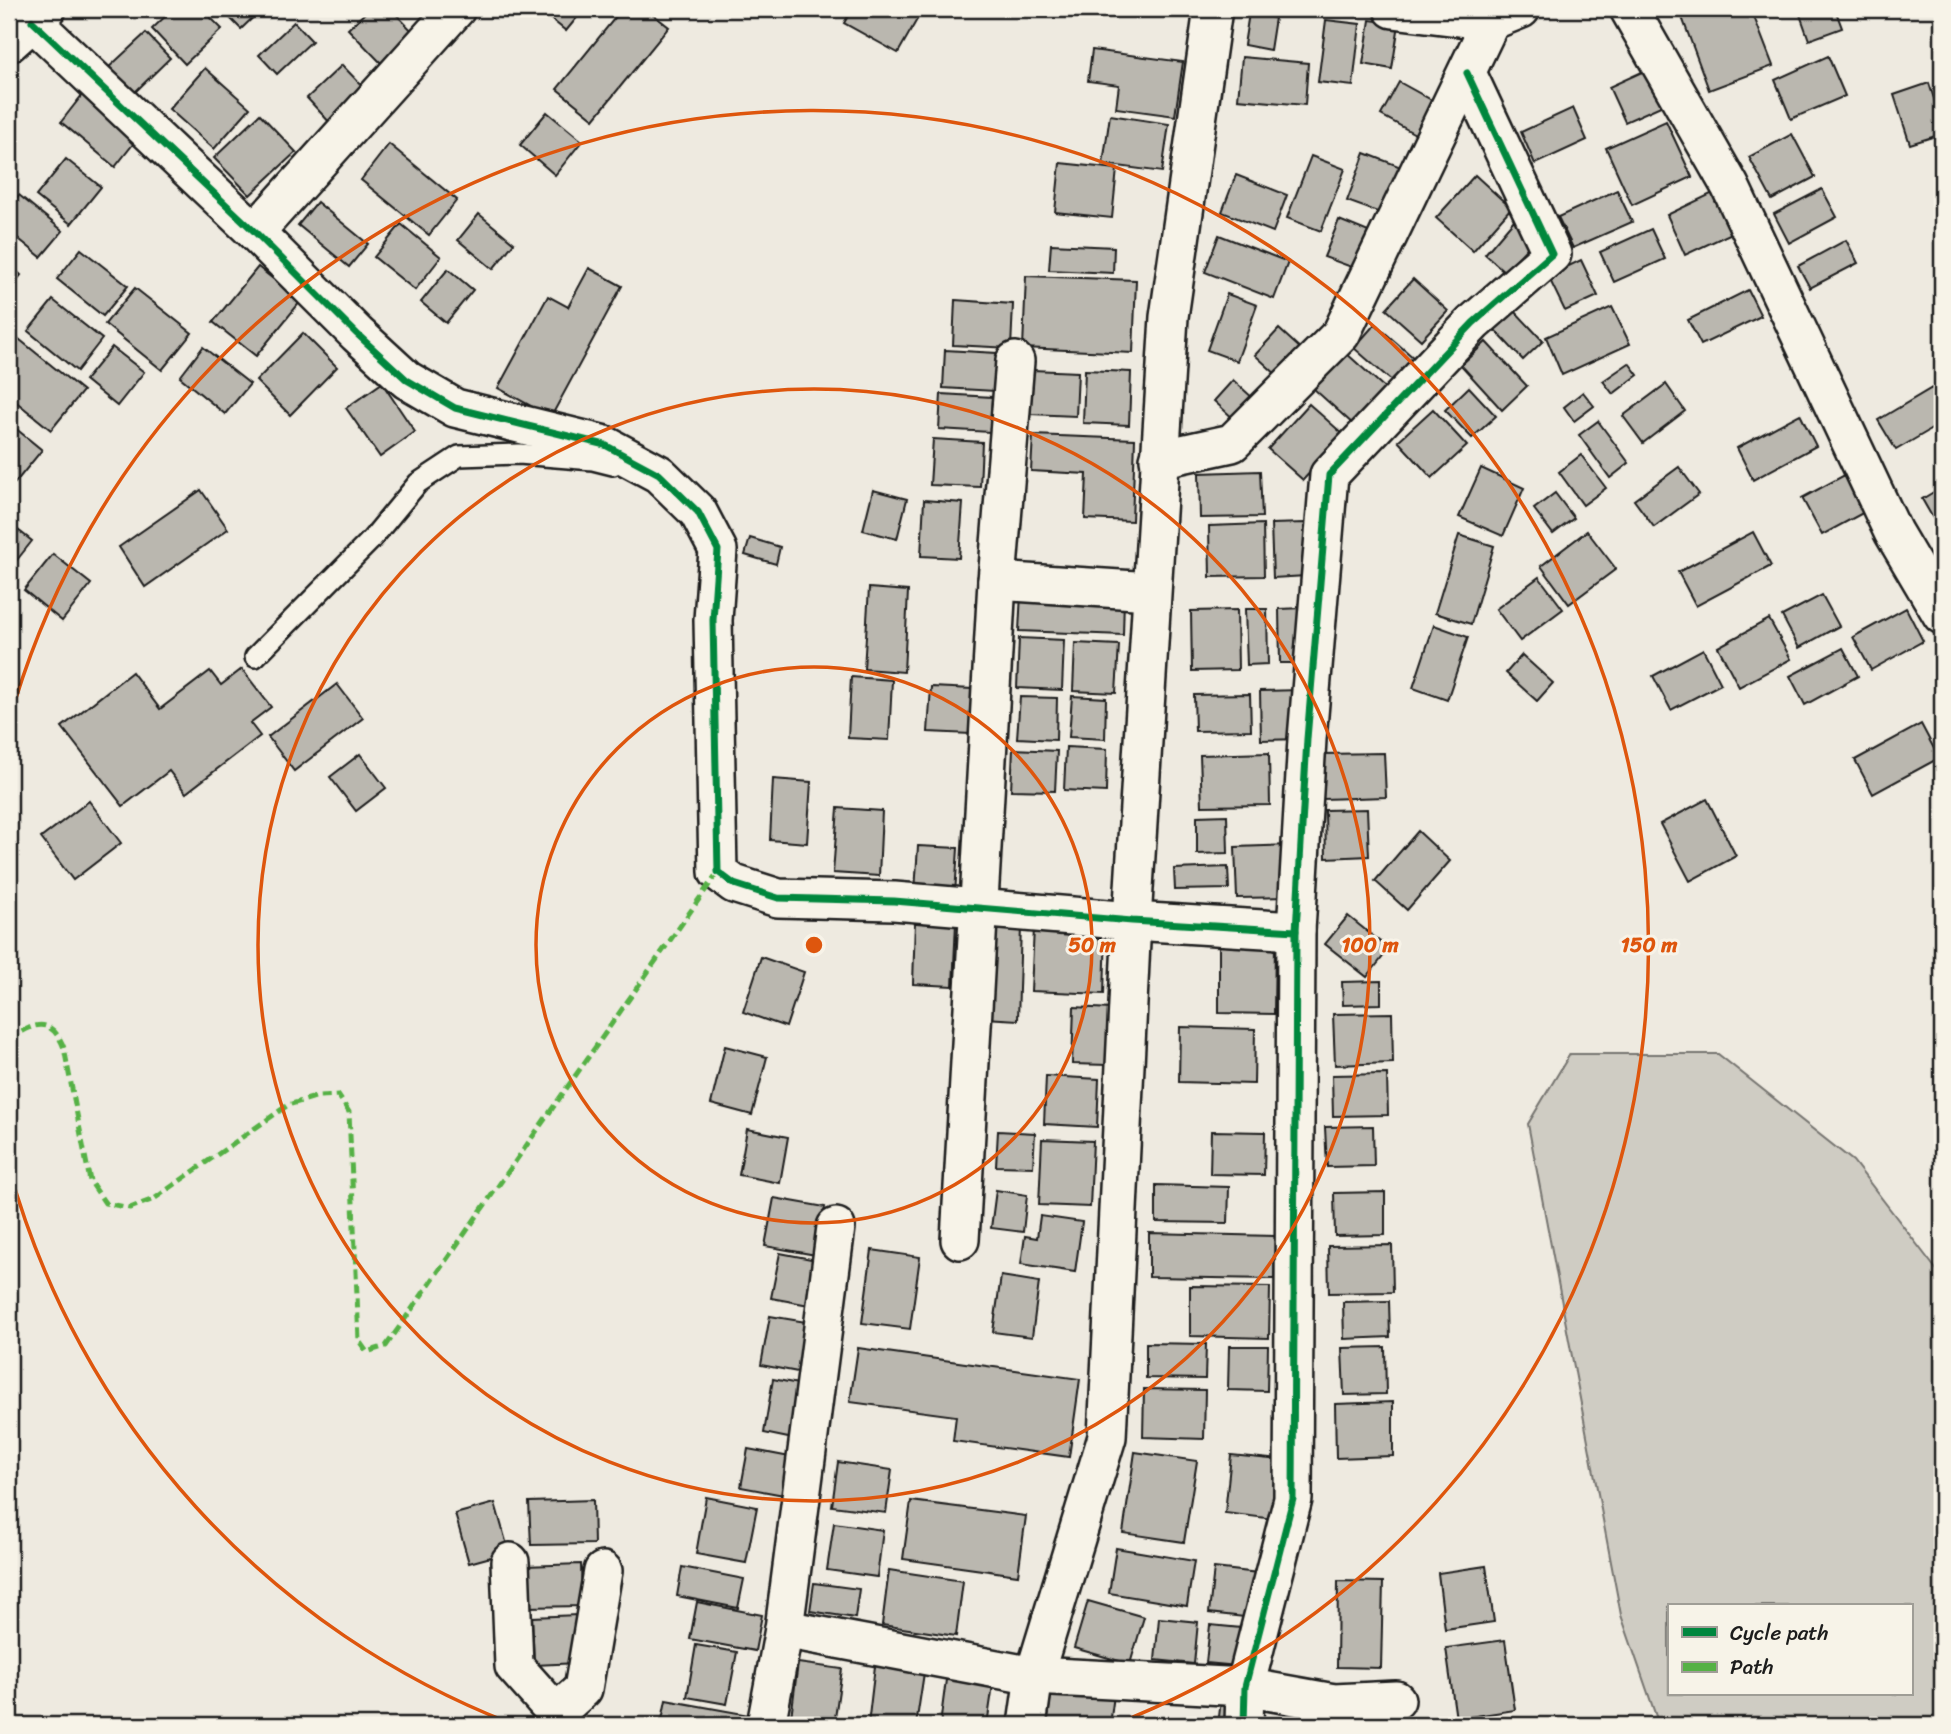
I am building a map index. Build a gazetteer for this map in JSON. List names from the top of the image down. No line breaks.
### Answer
{"legend":["Cycle path","Path"],"rings":["50 m","100 m","150 m"]}
